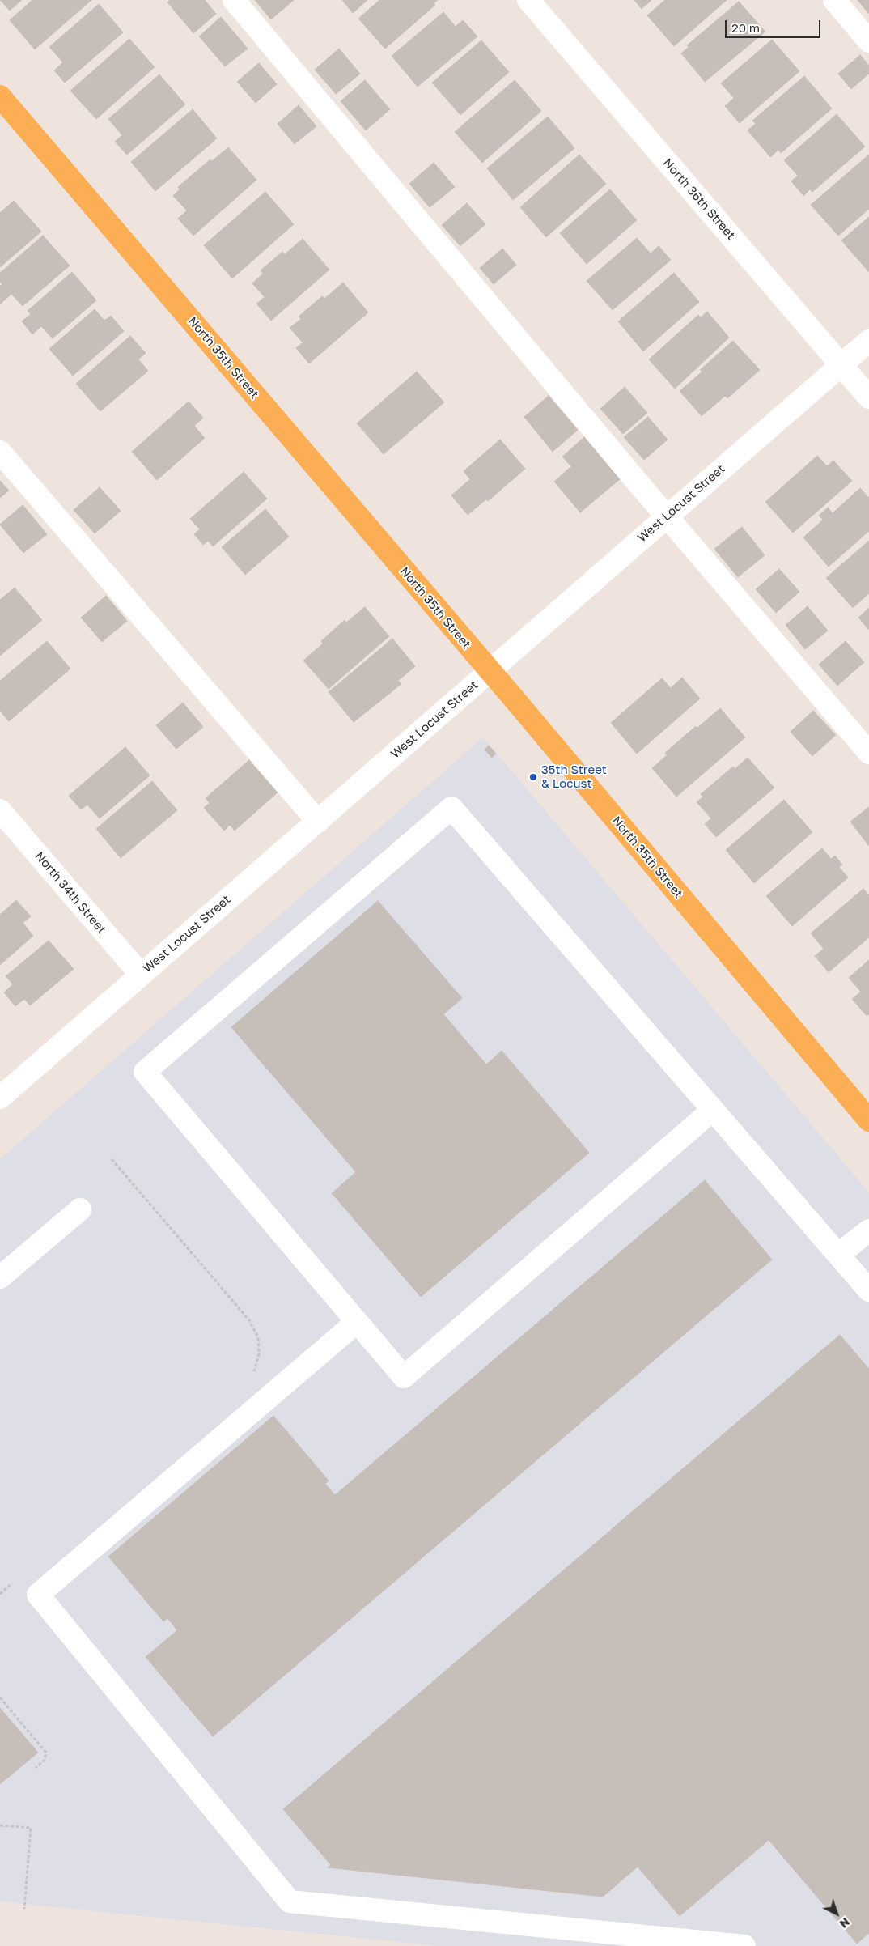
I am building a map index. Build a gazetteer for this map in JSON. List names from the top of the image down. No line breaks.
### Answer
{"streets":{"main road":["North 35th Street"],"street":["North 36th Street","West Locust Street","North 34th Street"]},"crossings":[["North 36th Street","West Locust Street"],["North 35th Street","West Locust Street"],["West Locust Street","North 34th Street"]],"places":["35th Street & Locust"],"scale_bar":"20 m","north":"bottom right"}
